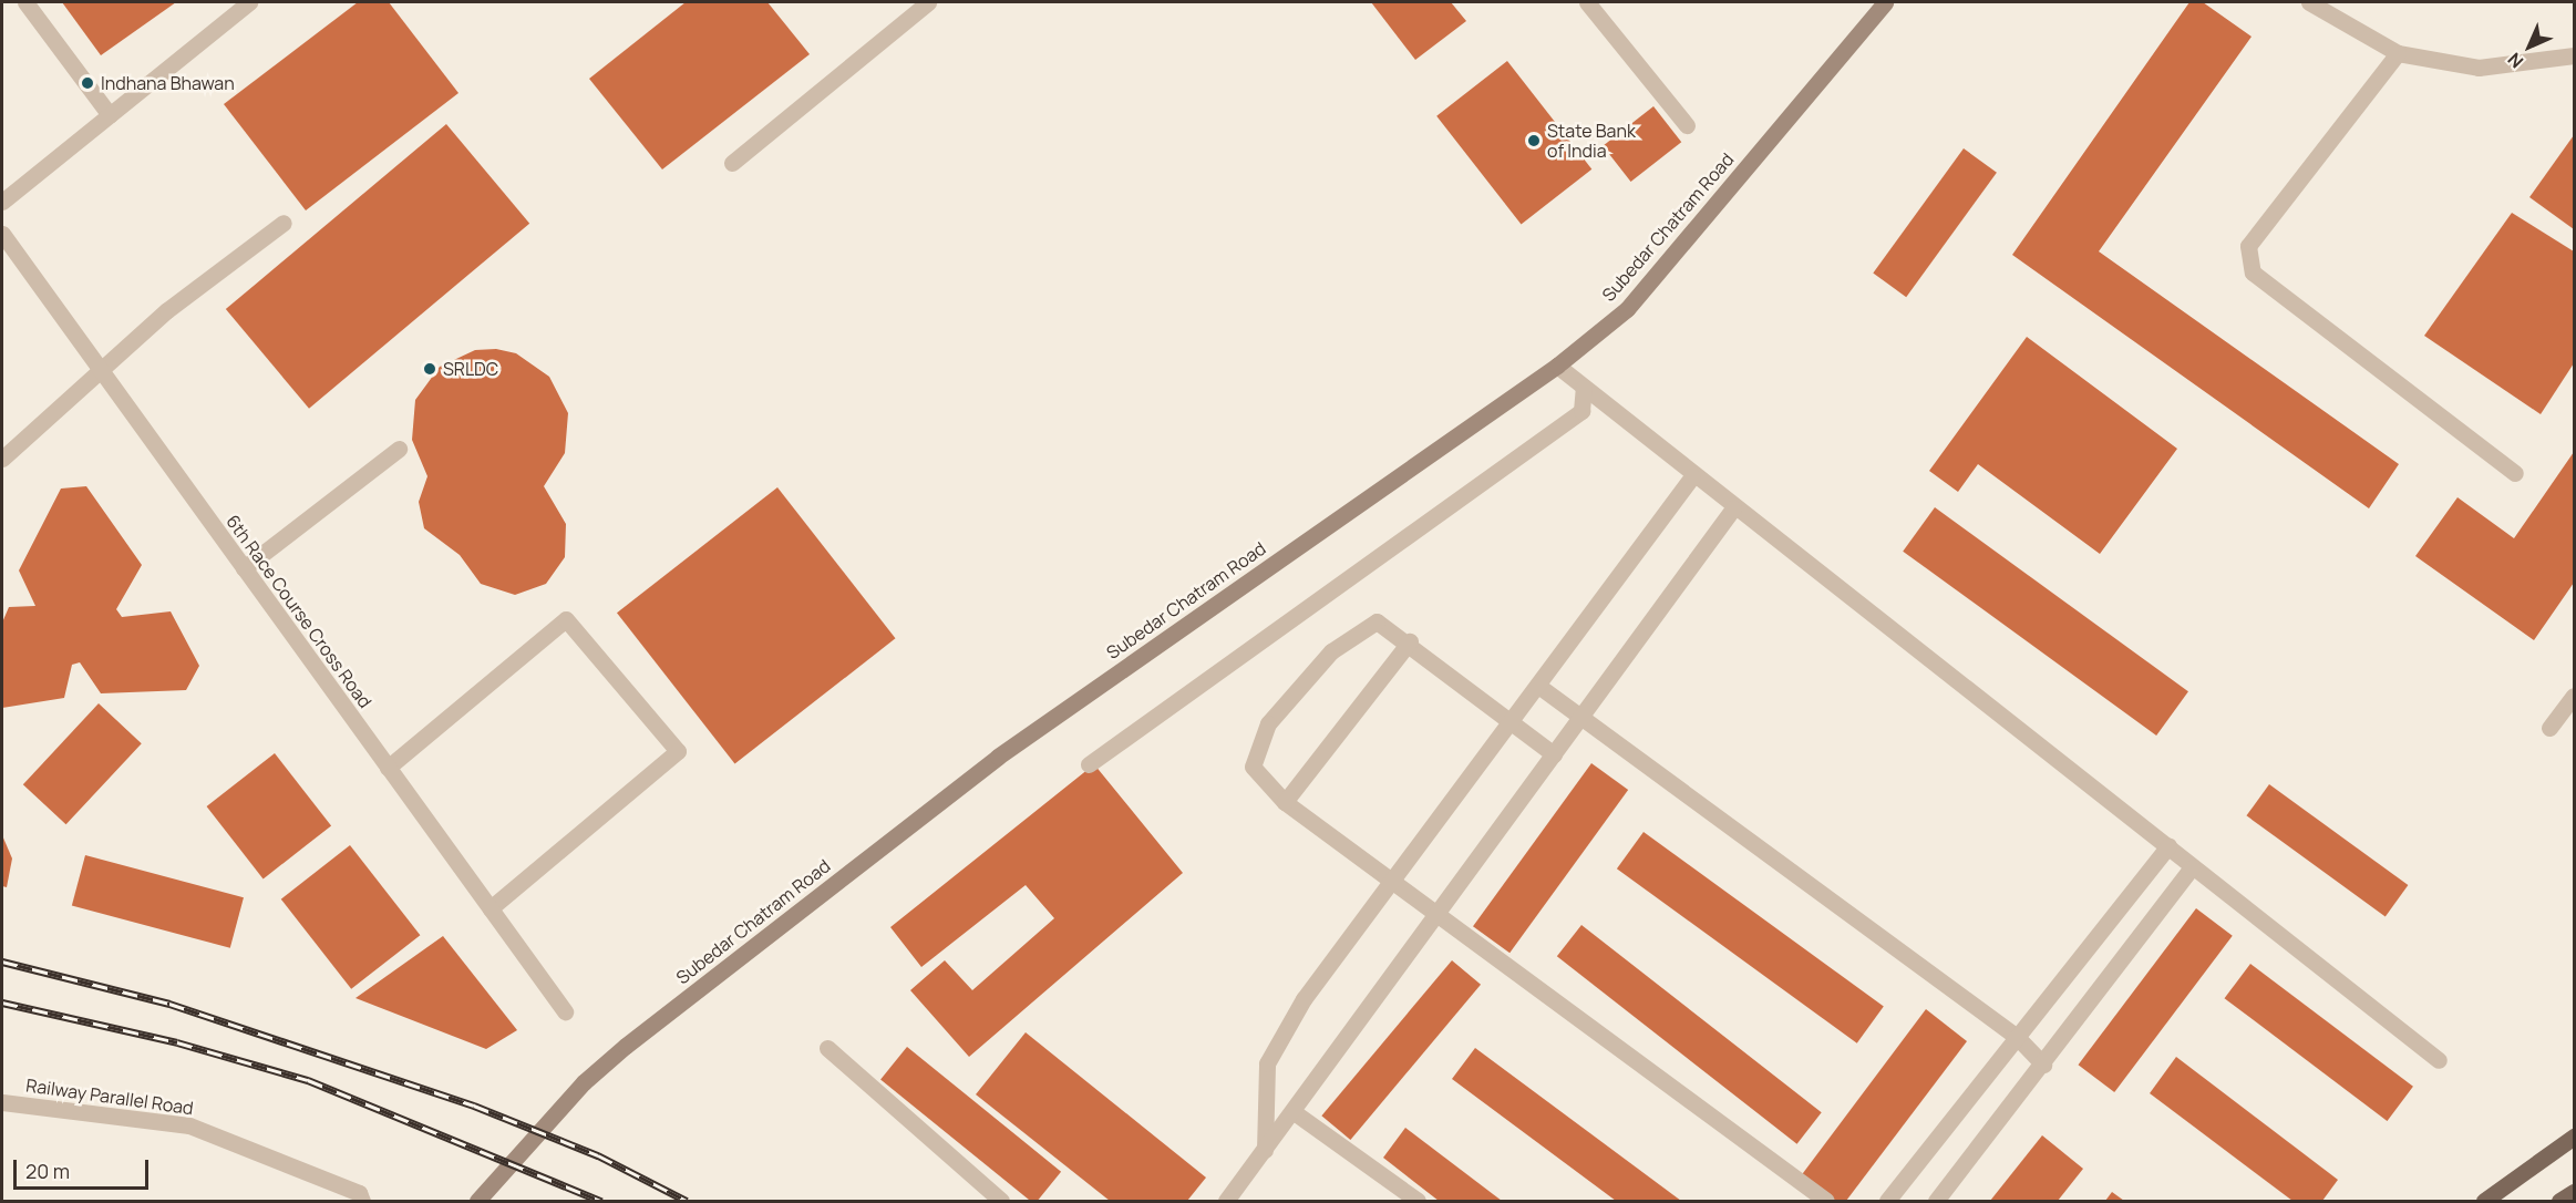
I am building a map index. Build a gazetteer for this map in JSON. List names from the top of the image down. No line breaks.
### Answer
{"streets":{"main road":["Subedar Chatram Road"],"street":["6th Race Course Cross Road","Railway Parallel Road"]},"places":["Indhana Bhawan","State Bank of India","SRLDC"],"scale_bar":"20 m","north":"bottom left"}
